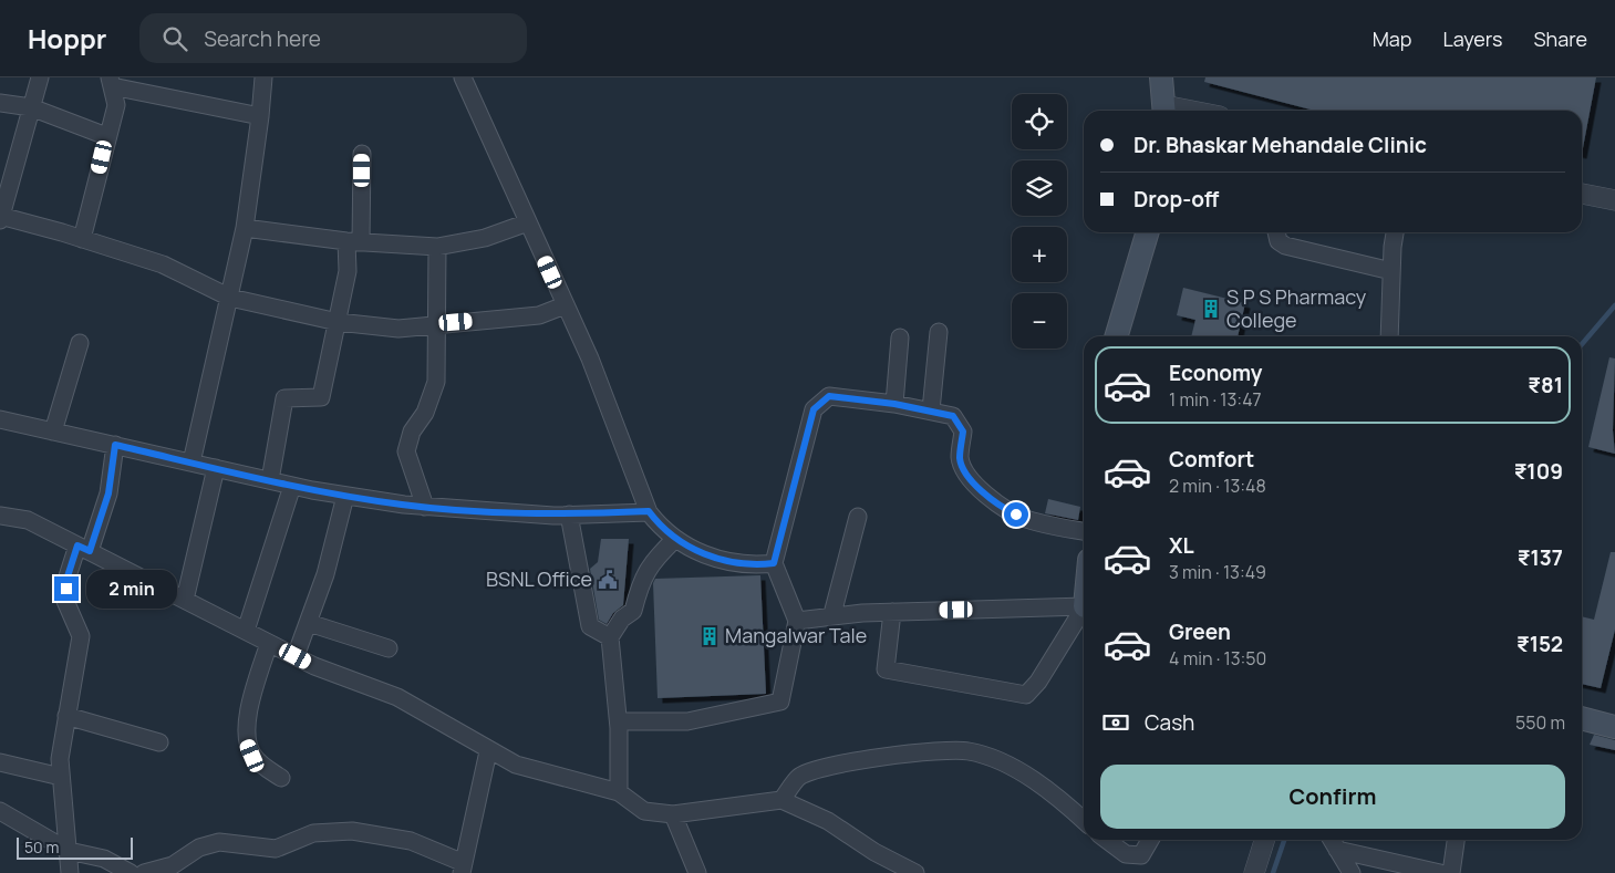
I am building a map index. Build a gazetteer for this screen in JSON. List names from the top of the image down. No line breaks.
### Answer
{"places":{"building":["S P S Pharmacy College","Mangalwar Tale"],"public building":["BSNL Office"]},"scale_bar":"50 m","page":{"header":"Hoppr","search":"Search here","nav":["Map","Layers","Share"],"map_buttons":["+","−"],"banner":["Dr. Bhaskar Mehandale Clinic","Drop-off"],"list":[{"name":"Economy","note":"1 min · 13:47","value":"₹81"},{"name":"Comfort","note":"2 min · 13:48","value":"₹109"},{"name":"XL","note":"3 min · 13:49","value":"₹137"},{"name":"Green","note":"4 min · 13:50","value":"₹152"}],"bubble":"2 min","pay":["Cash","550 m"],"buttons":"Confirm","scale":"50 m"}}
